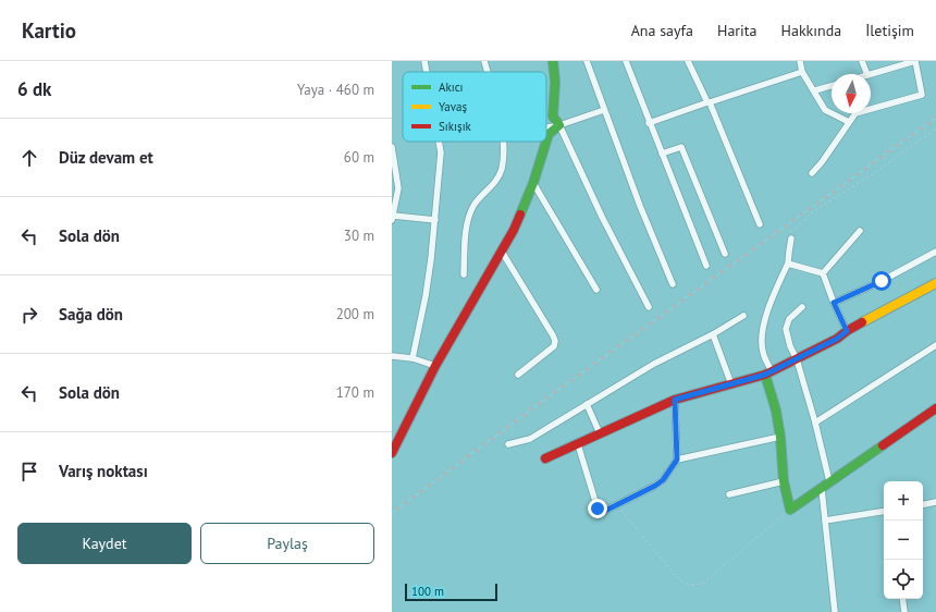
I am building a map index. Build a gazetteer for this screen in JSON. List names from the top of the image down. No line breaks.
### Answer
{"legend":["Akıcı","Yavaş","Sıkışık"],"scale_bar":"100 m","north":"bottom","page":{"header":"Kartio","nav":["Ana sayfa","Harita","Hakkında","İletişim"],"heading":["6 dk","Yaya · 460 m"],"list":[["Düz devam et","60 m"],["Sola dön","30 m"],["Sağa dön","200 m"],["Sola dön","170 m"],"Varış noktası"],"map_buttons":["+","−"],"buttons":["Kaydet","Paylaş"],"scale":"100 m"}}
